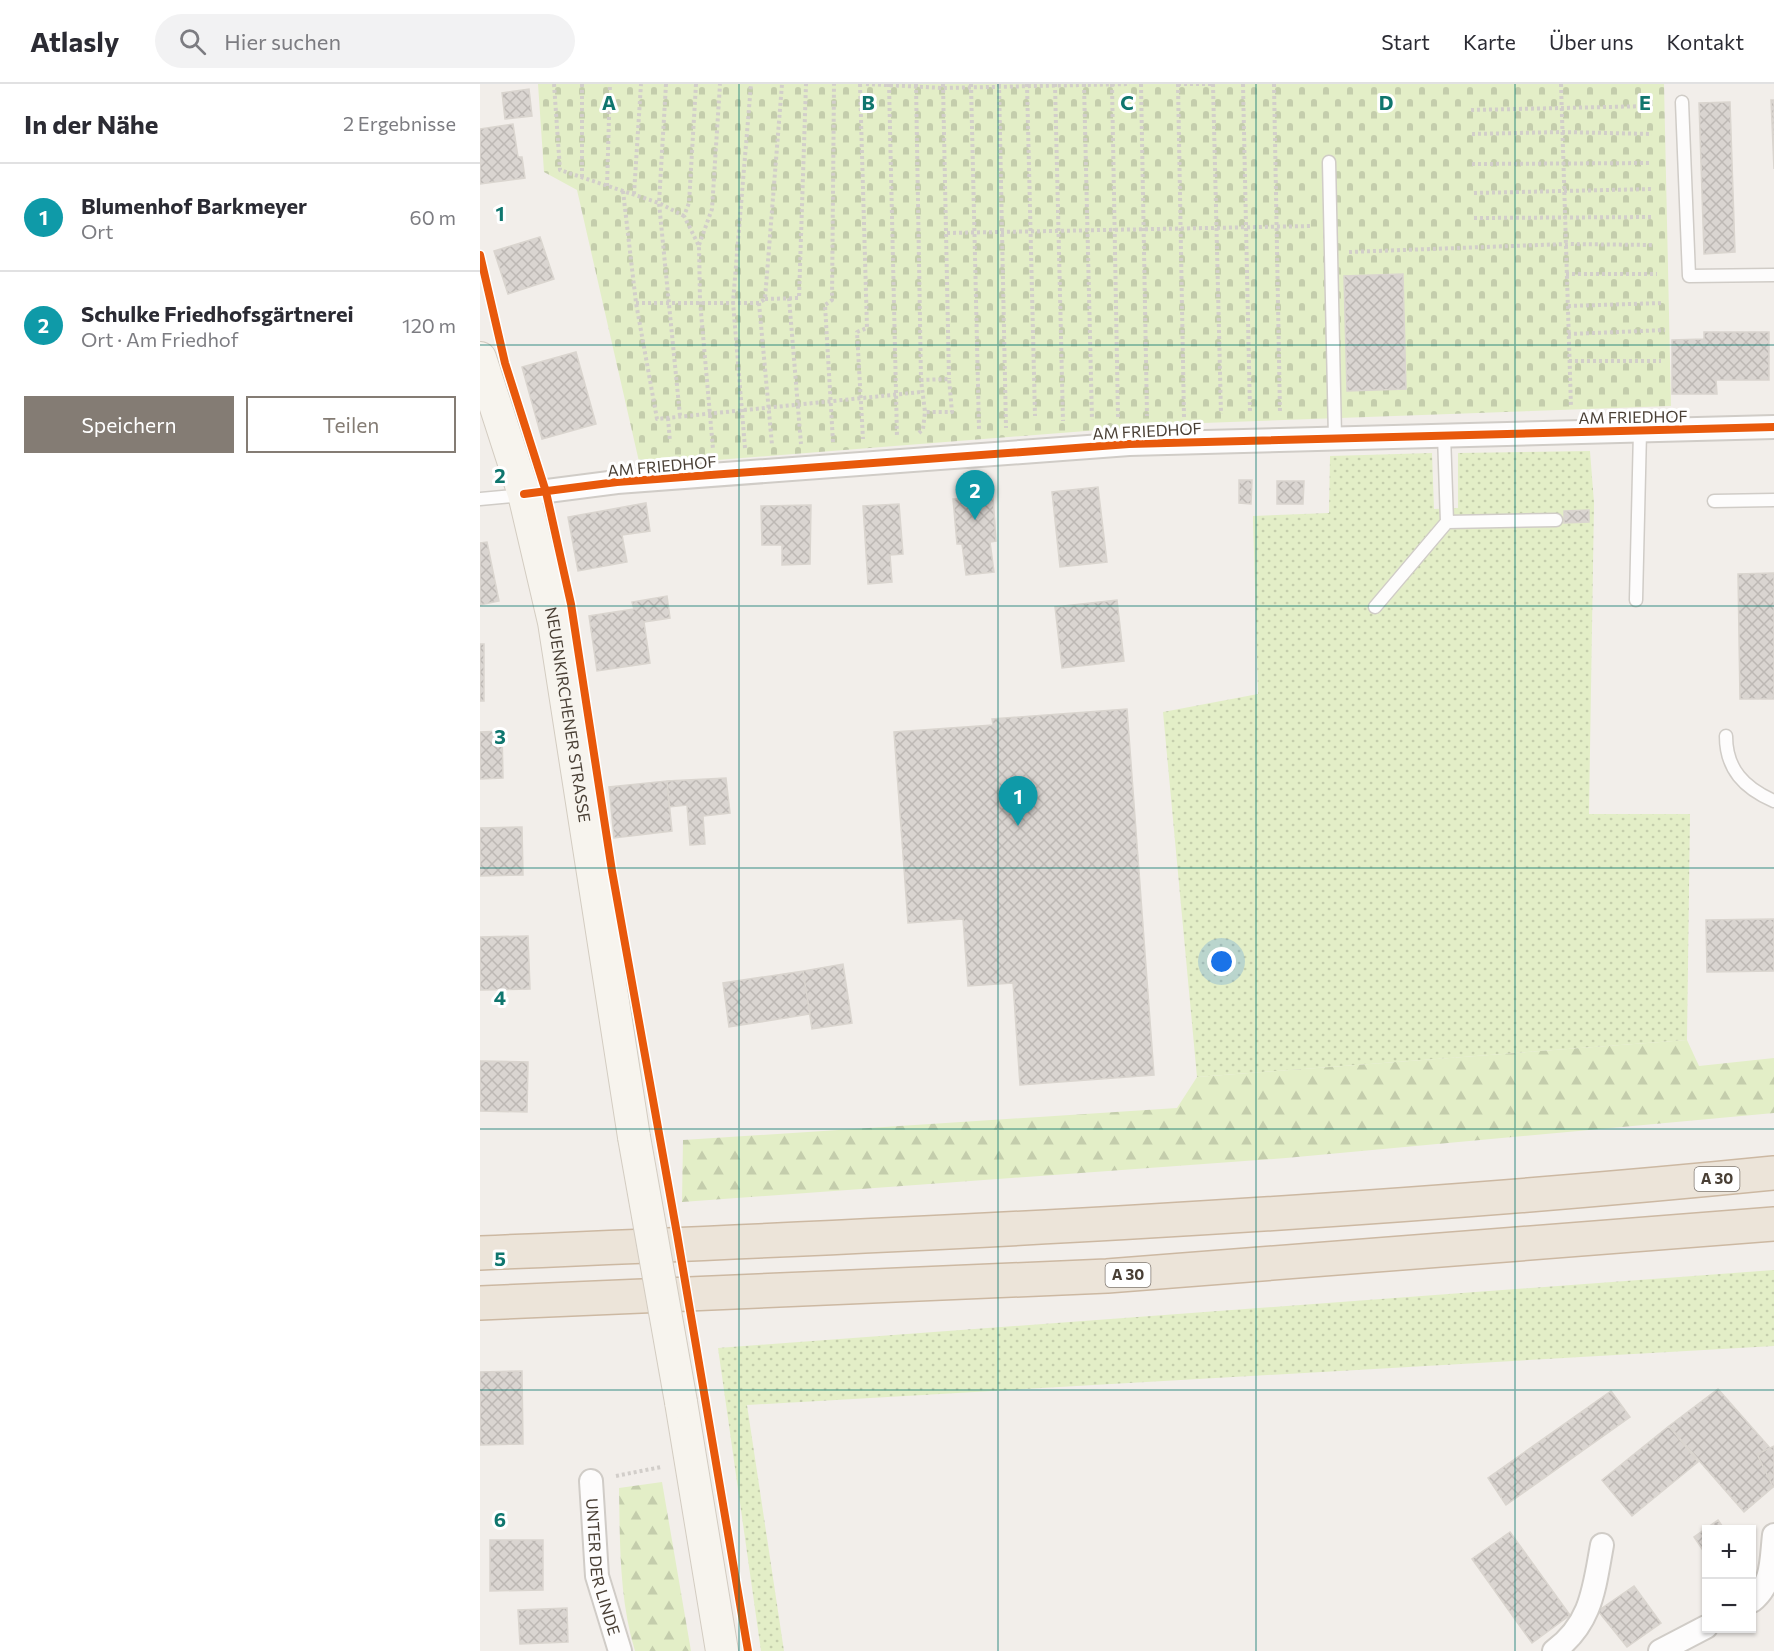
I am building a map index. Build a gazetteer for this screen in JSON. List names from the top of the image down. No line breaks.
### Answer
{"streets":{"highway":["A 30"],"main road":["NEUENKIRCHENER STRASSE"],"street":["AM FRIEDHOF","UNTER DER LINDE"]},"crossings":[["AM FRIEDHOF","NEUENKIRCHENER STRASSE"]],"page":{"header":"Atlasly","search":"Hier suchen","nav":["Start","Karte","Über uns","Kontakt"],"heading":["In der Nähe","2 Ergebnisse"],"list":[{"mark":"1","name":"Blumenhof Barkmeyer","note":"Ort","value":"60 m"},{"mark":"2","name":"Schulke Friedhofsgärtnerei","note":"Ort · Am Friedhof","value":"120 m"}],"buttons":["Speichern","Teilen"],"pins":["2","1"],"map_buttons":["+","−"]},"grid":{"columns":["A","B","C","D","E"],"rows":["1","2","3","4","5","6"]}}
